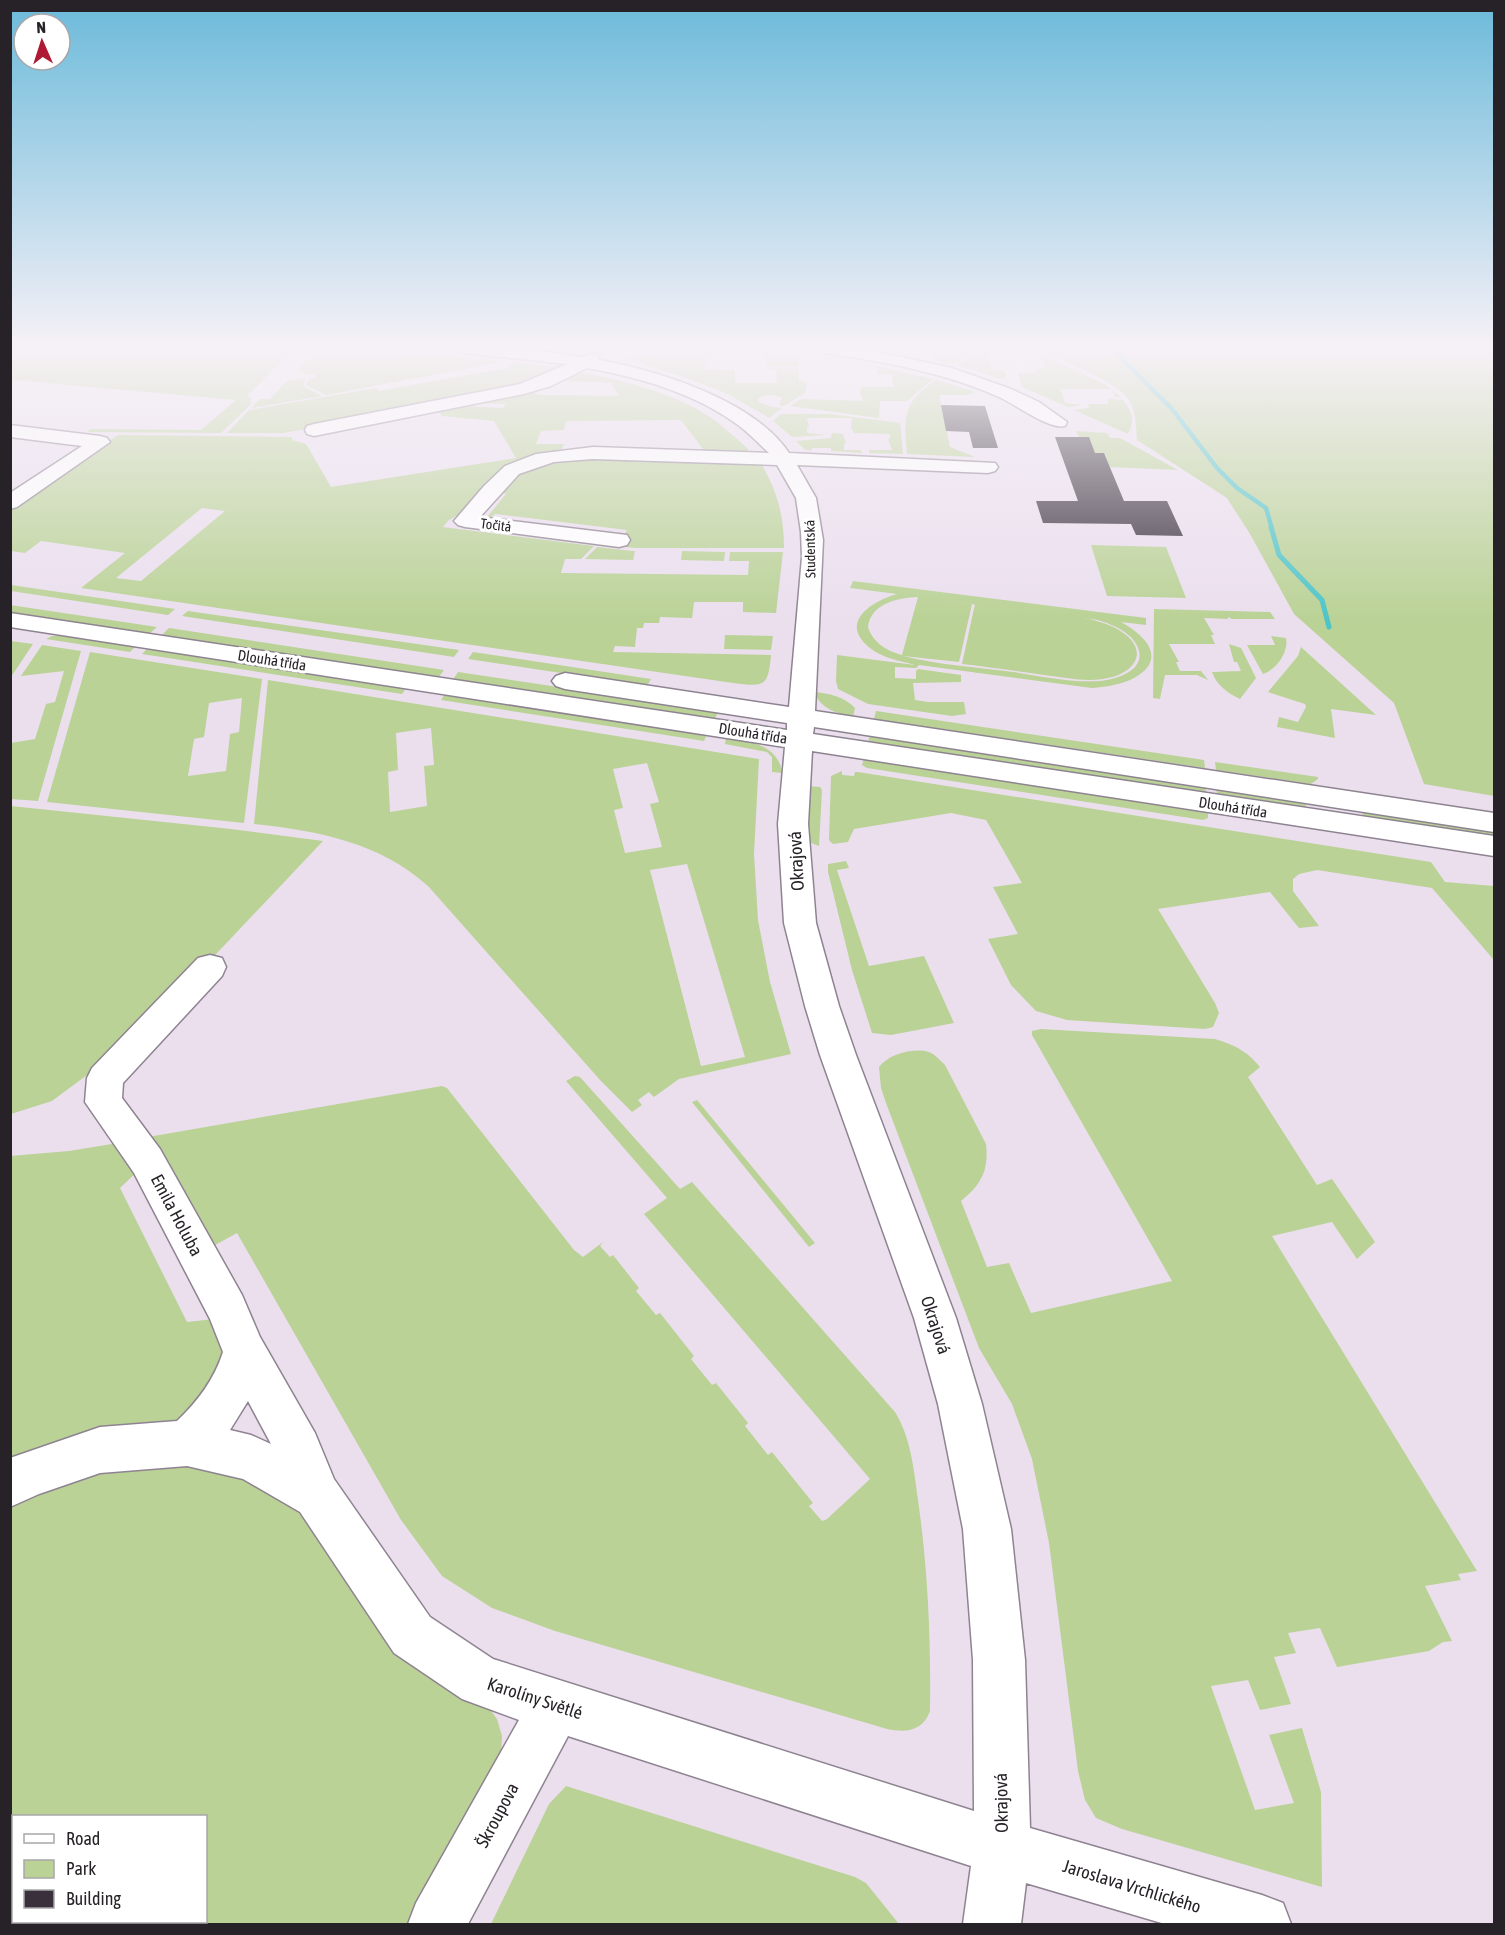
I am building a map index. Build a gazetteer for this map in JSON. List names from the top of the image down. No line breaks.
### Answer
{"streets":{"street":["Točitá","Studentská","Dlouhá třída","Okrajová","Emila Holuba","Karolíny Světlé","Škroupova","Jaroslava Vrchlického"]},"crossings":[["Točitá","Studentská"],["Studentská","Dlouhá třída"],["Studentská","Okrajová"],["Dlouhá třída","Okrajová"],["Okrajová","Karolíny Světlé"],["Okrajová","Jaroslava Vrchlického"],["Emila Holuba","Karolíny Světlé"],["Karolíny Světlé","Škroupova"],["Karolíny Světlé","Jaroslava Vrchlického"]],"legend":["Road","Park","Building"],"north":"top"}
